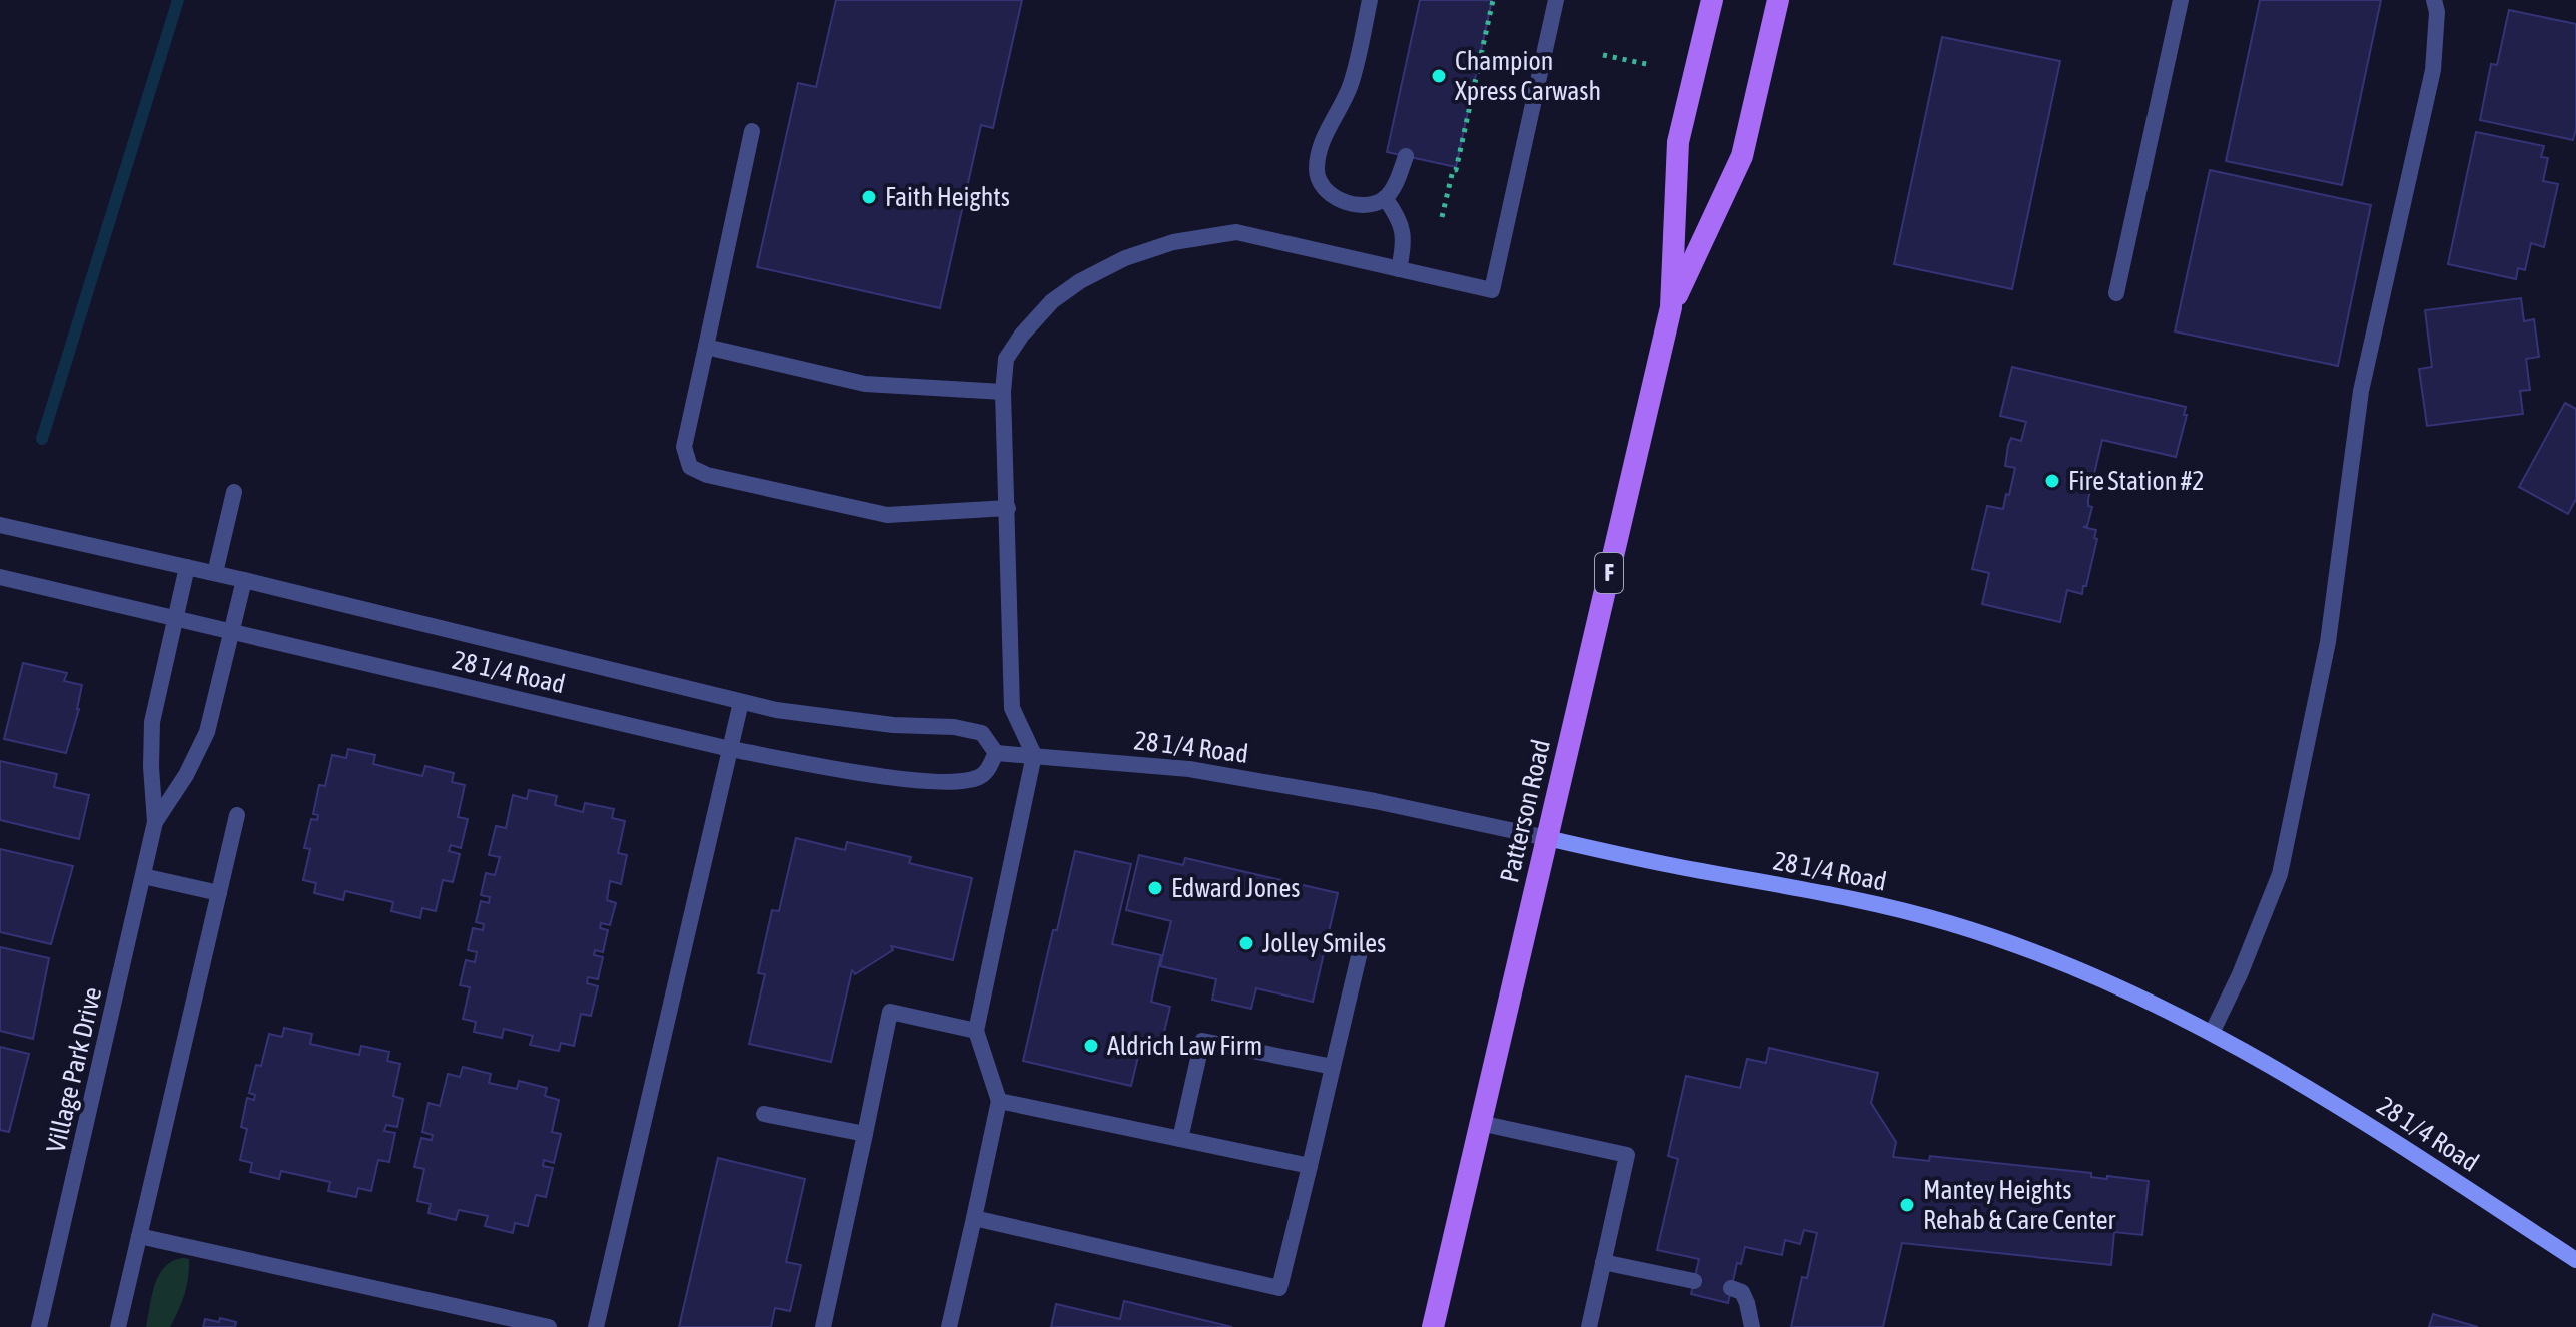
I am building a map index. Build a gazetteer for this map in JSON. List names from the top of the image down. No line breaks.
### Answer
{"streets":{"main road":["F","28 1/4 Road","Patterson Road"],"street":["Village Park Drive"]},"crossings":[["28 1/4 Road","Patterson Road"],["28 1/4 Road","Village Park Drive"]],"places":["Champion Xpress Carwash","Faith Heights","Fire Station #2","Edward Jones","Jolley Smiles","Aldrich Law Firm","Mantey Heights Rehab & Care Center"]}
